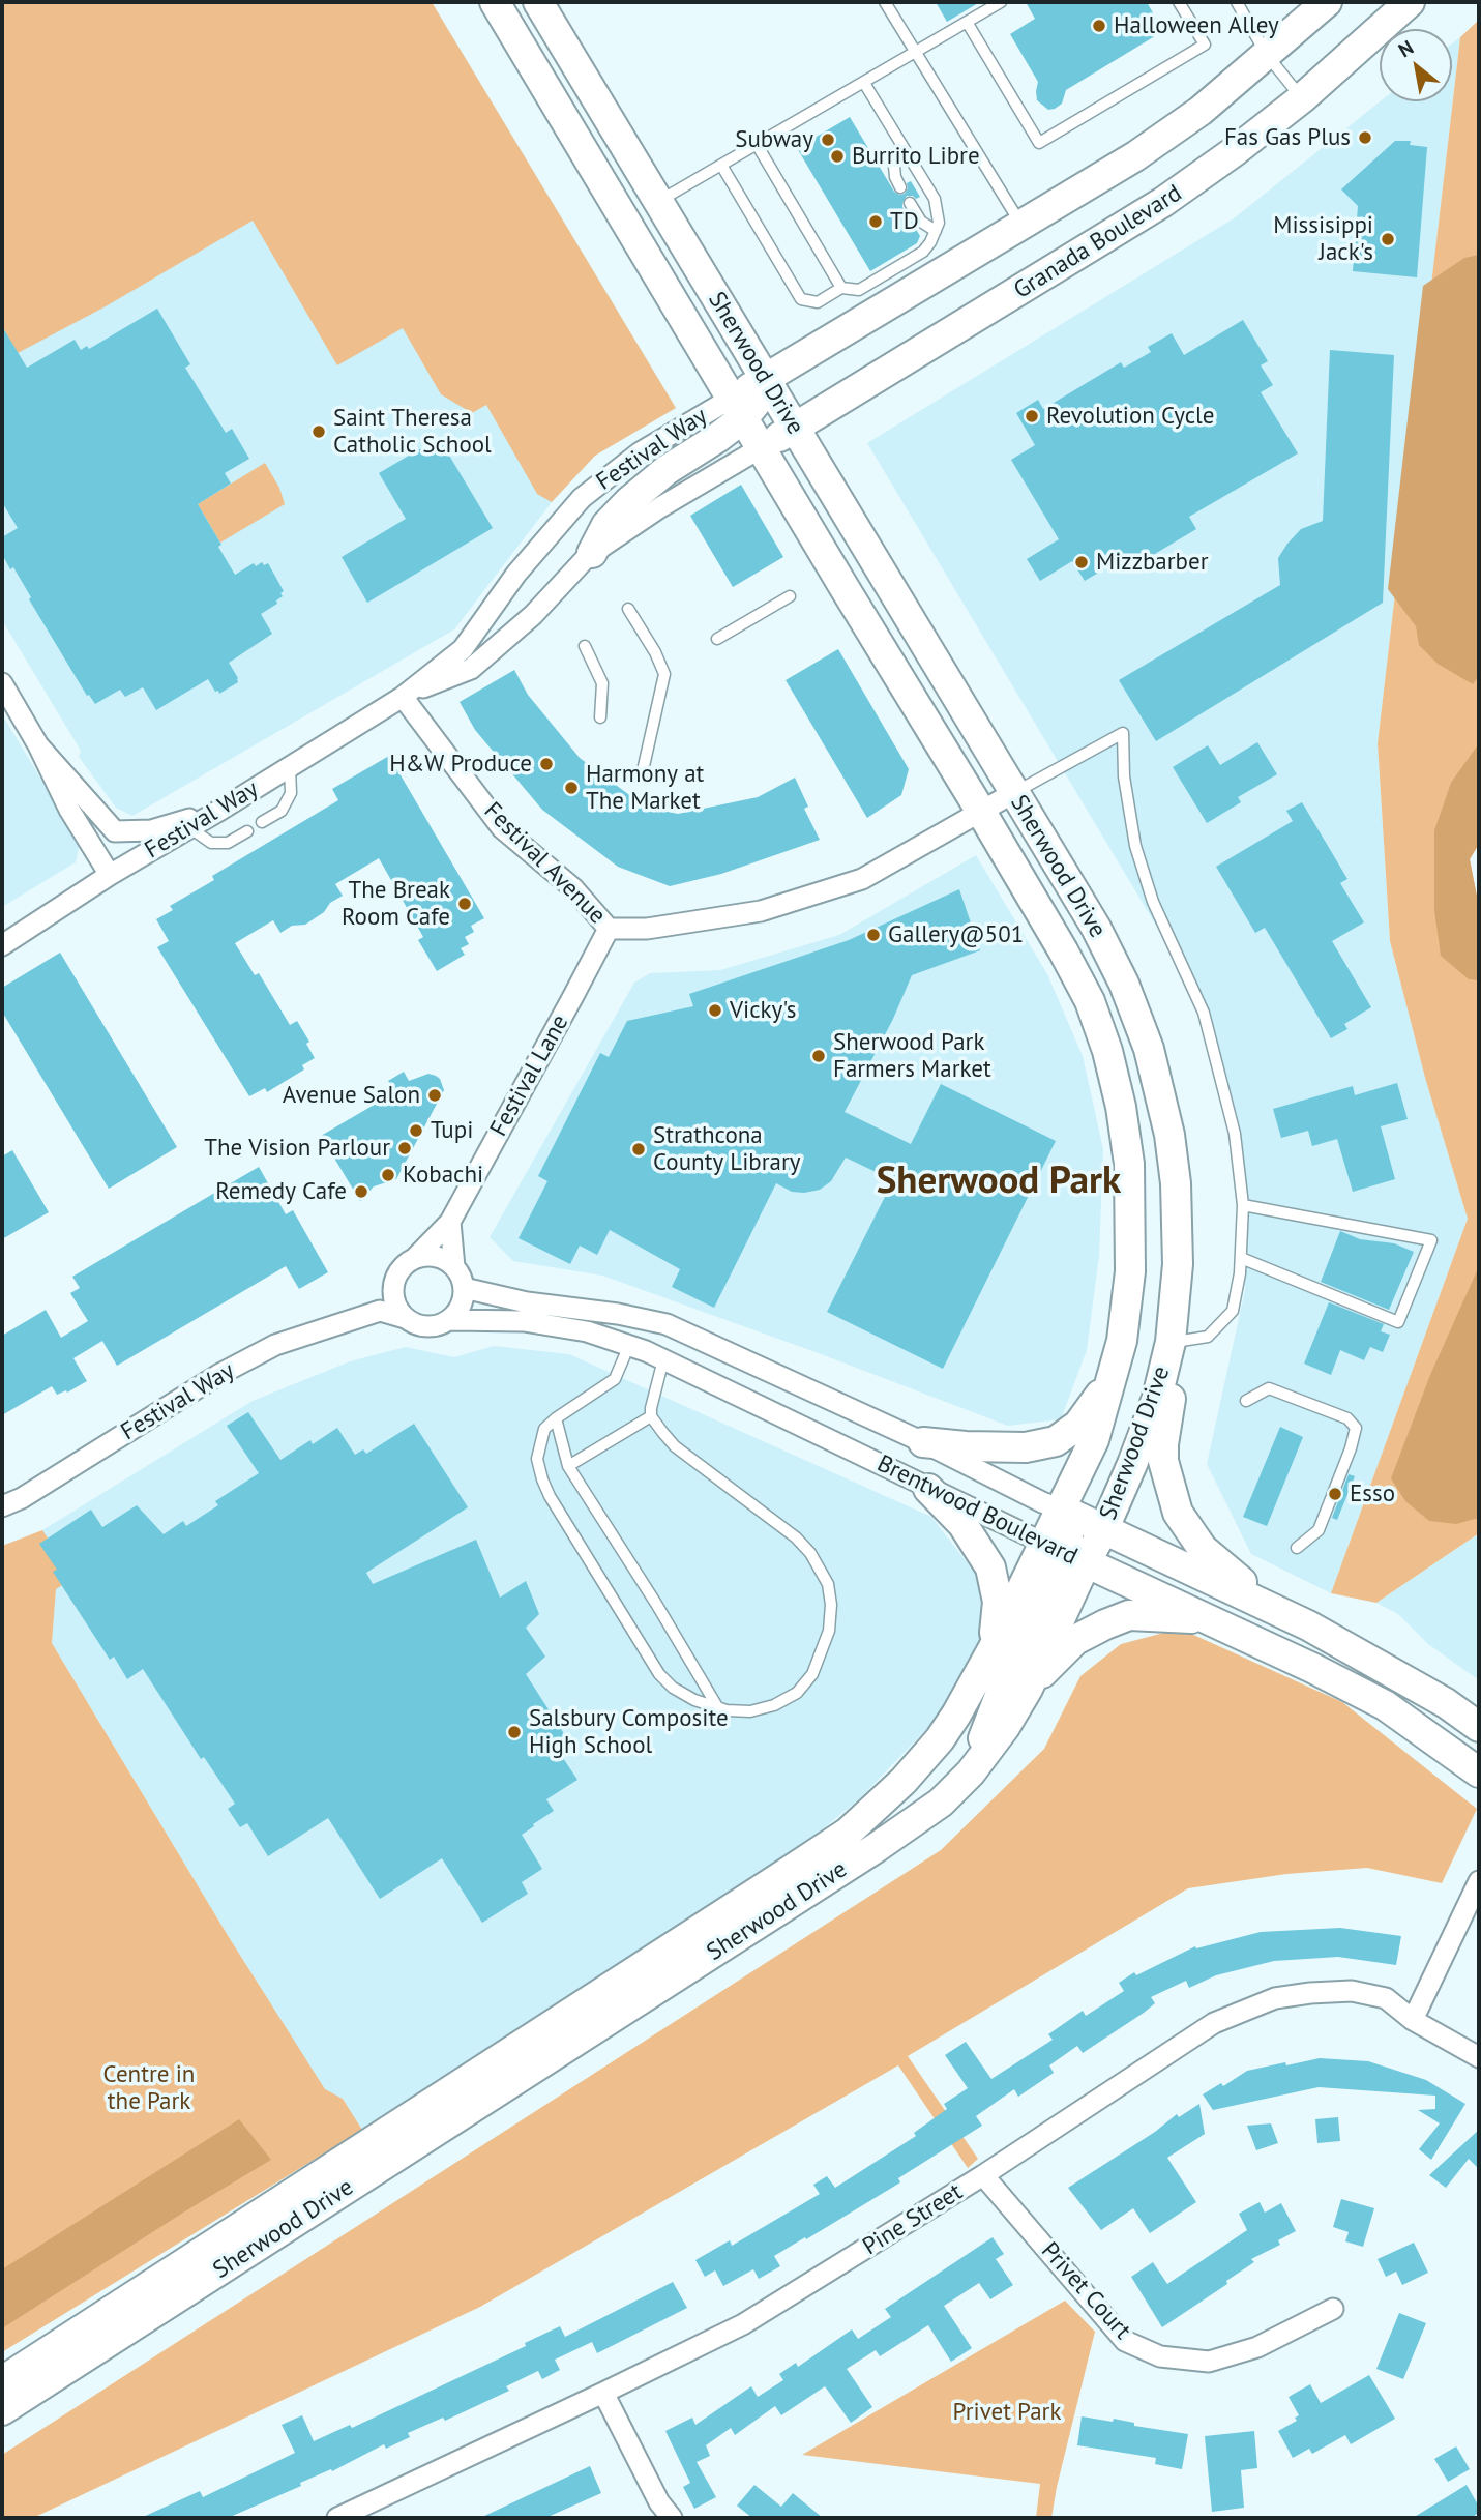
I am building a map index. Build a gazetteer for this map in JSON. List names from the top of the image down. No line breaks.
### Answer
{"streets":{"main road":["Granada Boulevard","Sherwood Drive","Brentwood Boulevard"],"street":["Festival Way","Festival Avenue","Festival Lane","Pine Street","Privet Court"]},"crossings":[["Granada Boulevard","Sherwood Drive"],["Granada Boulevard","Festival Way"],["Sherwood Drive","Festival Way"],["Sherwood Drive","Festival Avenue"],["Sherwood Drive","Brentwood Boulevard"],["Festival Way","Festival Avenue"],["Festival Way","Festival Lane"],["Festival Way","Brentwood Boulevard"],["Festival Avenue","Festival Lane"],["Festival Lane","Brentwood Boulevard"],["Pine Street","Privet Court"]],"districts":["Sherwood Park"],"parks":["Centre in the Park","Privet Park"],"places":["Halloween Alley","Fas Gas Plus","Subway","Burrito Libre","TD","Missisippi Jack's","Revolution Cycle","Saint Theresa Catholic School","Mizzbarber","H&W Produce","Harmony at The Market","The Break Room Cafe","Gallery@501","Vicky's","Sherwood Park Farmers Market","Avenue Salon","Tupi","The Vision Parlour","Strathcona County Library","Kobachi","Remedy Cafe","Esso","Salsbury Composite High School"],"north":"top left"}
